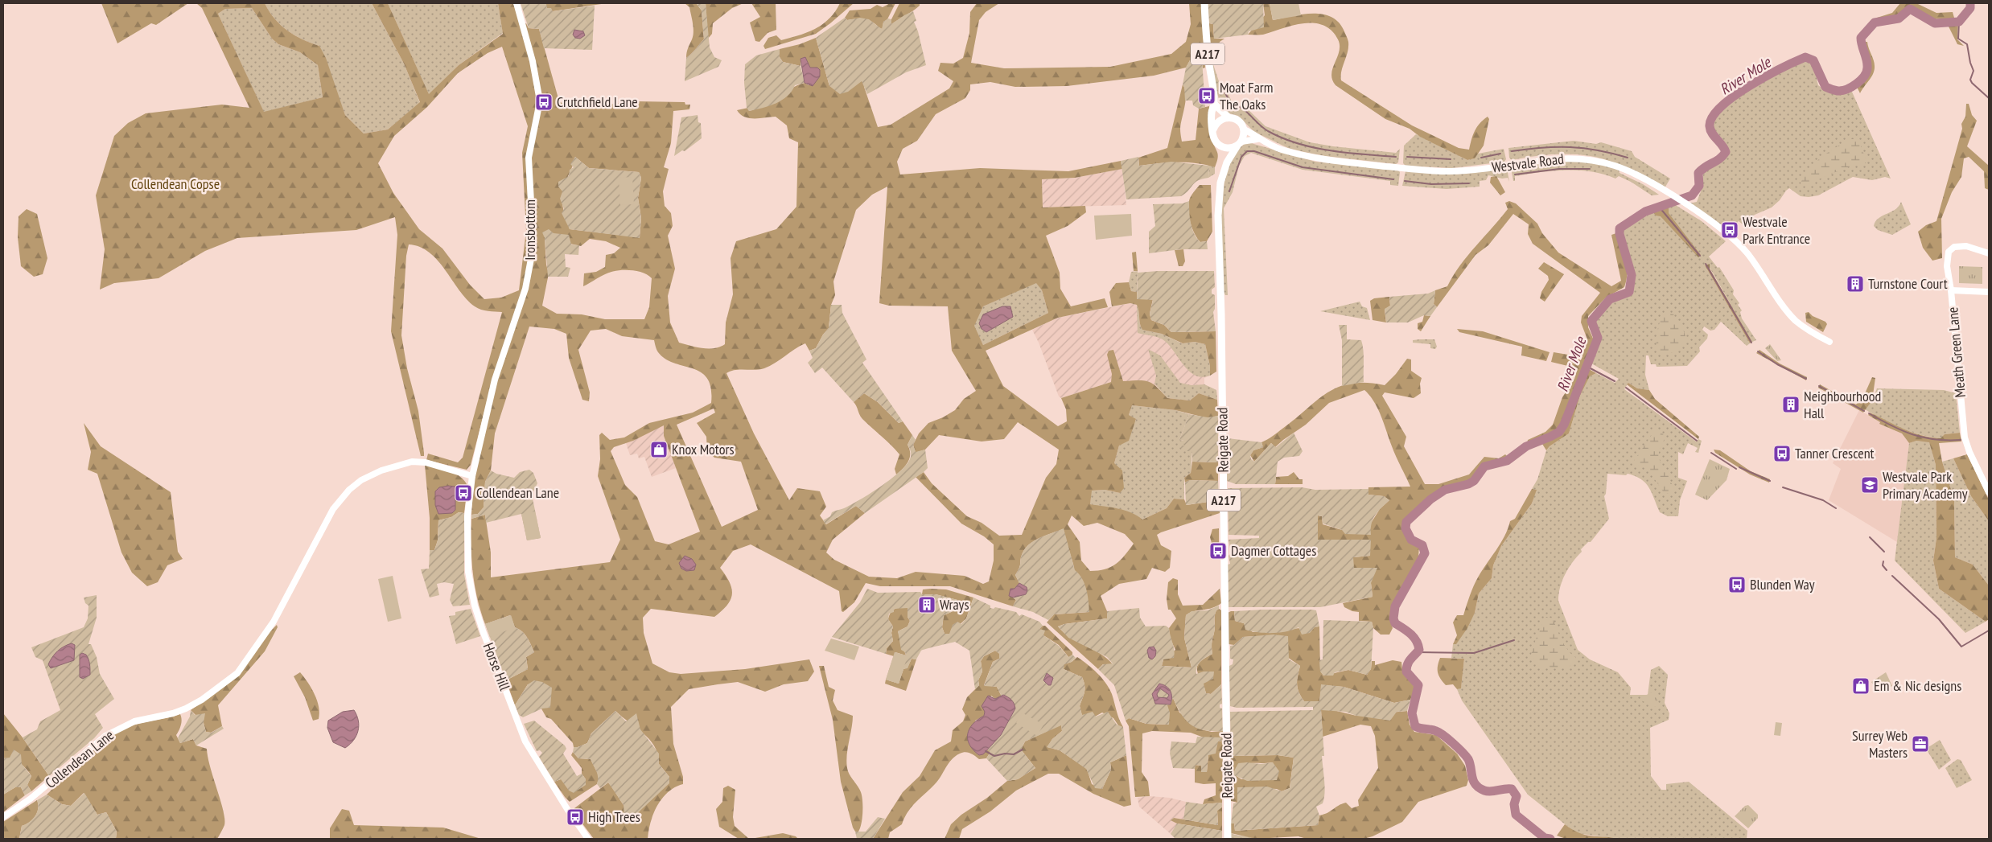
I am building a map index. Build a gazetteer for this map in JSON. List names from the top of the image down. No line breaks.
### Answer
{"streets":{"main road":["A217","Reigate Road"],"street":["Westvale Road","Ironsbottom","Meath Green Lane","Horse Hill","Collendean Lane"]},"crossings":[["A217","Westvale Road"],["A217","Reigate Road"],["Westvale Road","Reigate Road"],["Ironsbottom","Horse Hill"],["Ironsbottom","Collendean Lane"],["Horse Hill","Collendean Lane"]],"water":["River Mole"],"parks":["Collendean Copse"],"places":{"bus stop":["Moat Farm The Oaks","Crutchfield Lane","Westvale Park Entrance","Tanner Crescent","Collendean Lane","Dagmer Cottages","Blunden Way","High Trees"],"building":["Turnstone Court","Neighbourhood Hall","Wrays"],"shop":["Knox Motors","Em & Nic designs"],"school or university":["Westvale Park Primary Academy"],"office":["Surrey Web Masters"]}}
